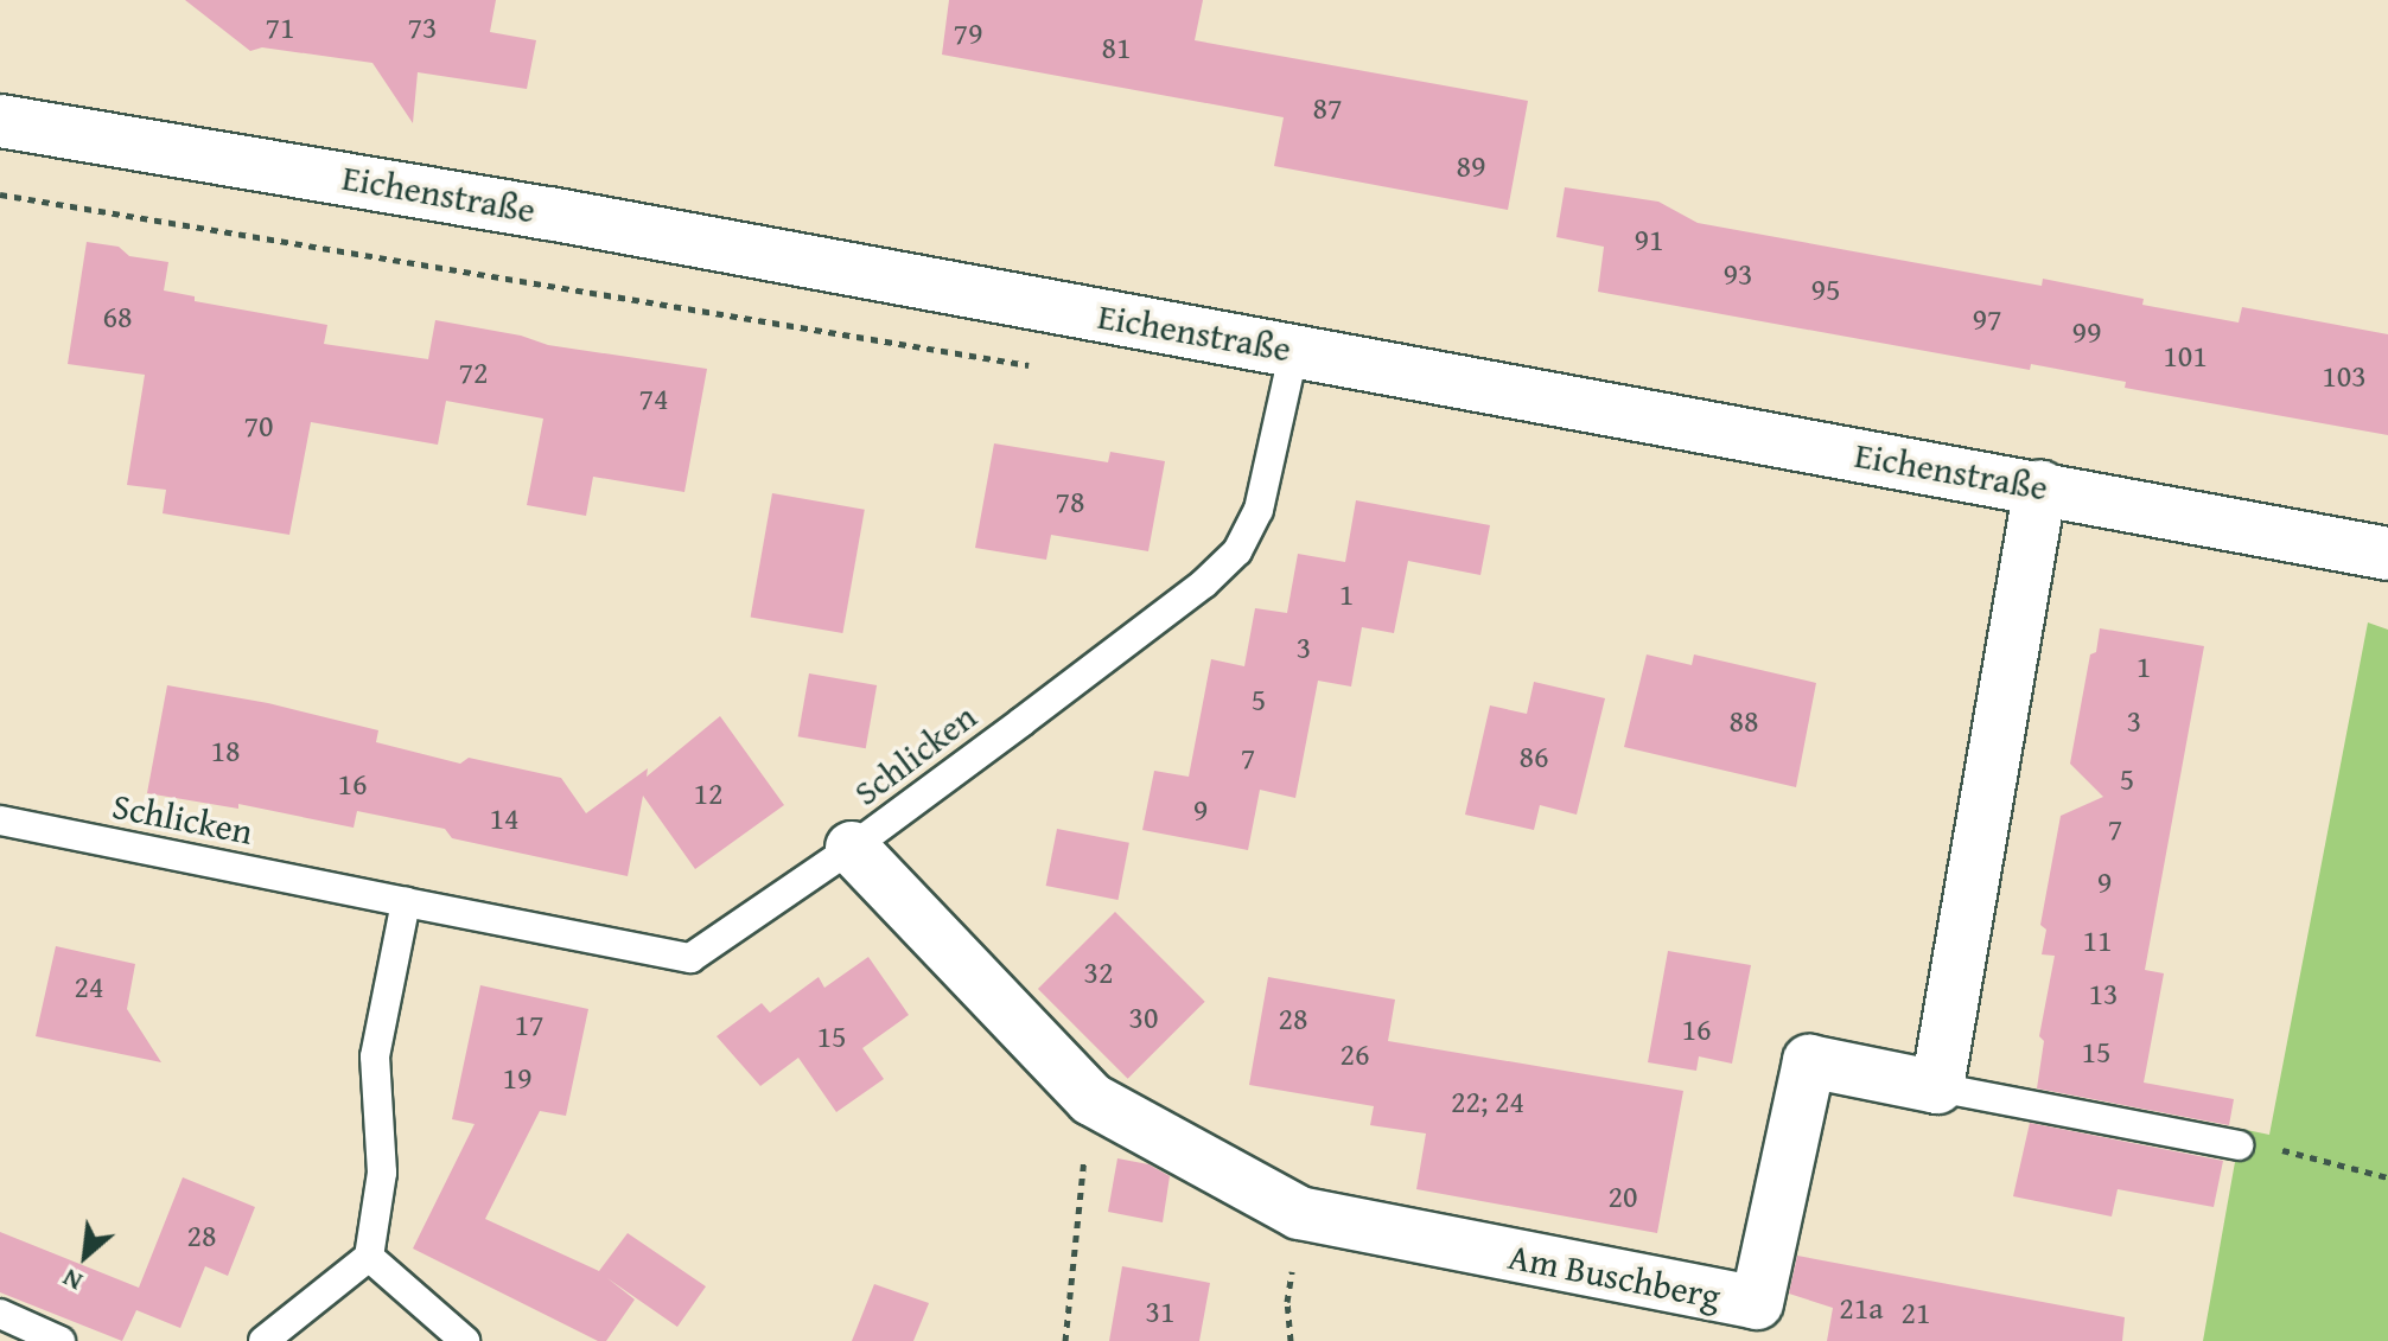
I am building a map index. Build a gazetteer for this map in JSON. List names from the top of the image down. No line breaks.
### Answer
{"streets":{"street":["Eichenstraße","Am Buschberg"],"lane":["Schlicken"]},"crossings":[["Eichenstraße","Schlicken"],["Schlicken","Am Buschberg"]],"house_numbers":["71","73","79","81","87","89","91","93","95","68","97","99","101","72","103","74","70","78","1","3","1","5","88","3","18","86","7","5","16","12","9","14","7","9","11","32","24","13","30","28","17","16","15","15","26","19","22; 24","20","28","21a","31","21"],"north":"bottom left"}
